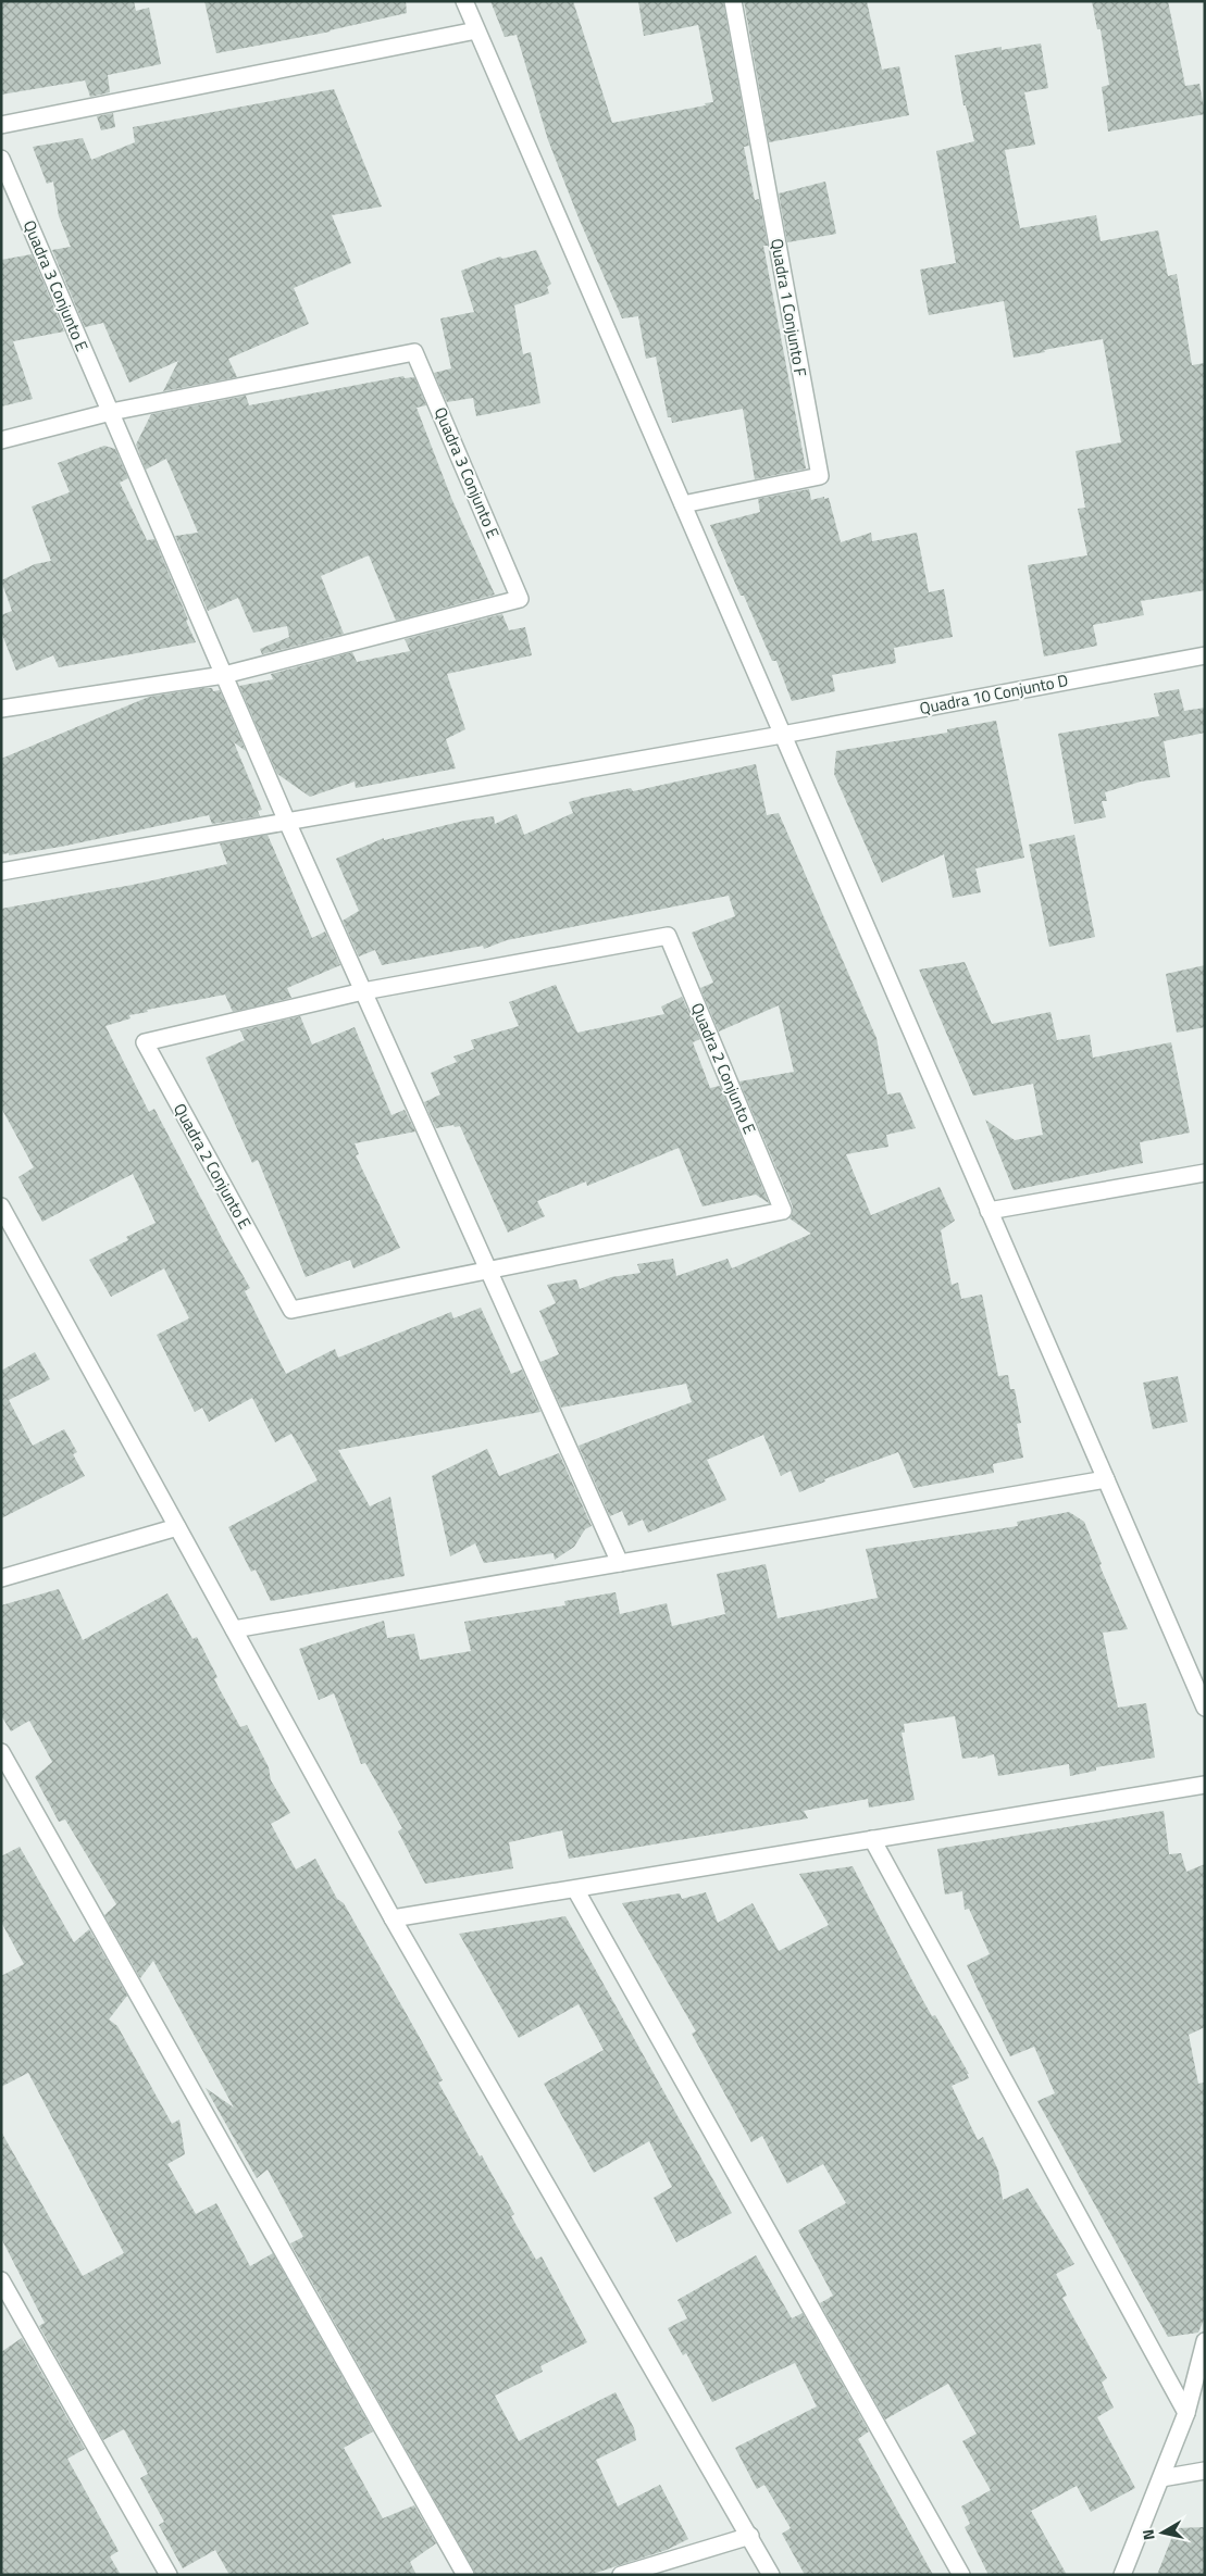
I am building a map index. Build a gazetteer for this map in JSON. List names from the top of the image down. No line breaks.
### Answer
{"streets":{"street":["Quadra 3 Conjunto E","Quadra 1 Conjunto F","Quadra 10 Conjunto D","Quadra 2 Conjunto E"]},"crossings":[["Quadra 3 Conjunto E","Quadra 10 Conjunto D"]],"north":"left"}
